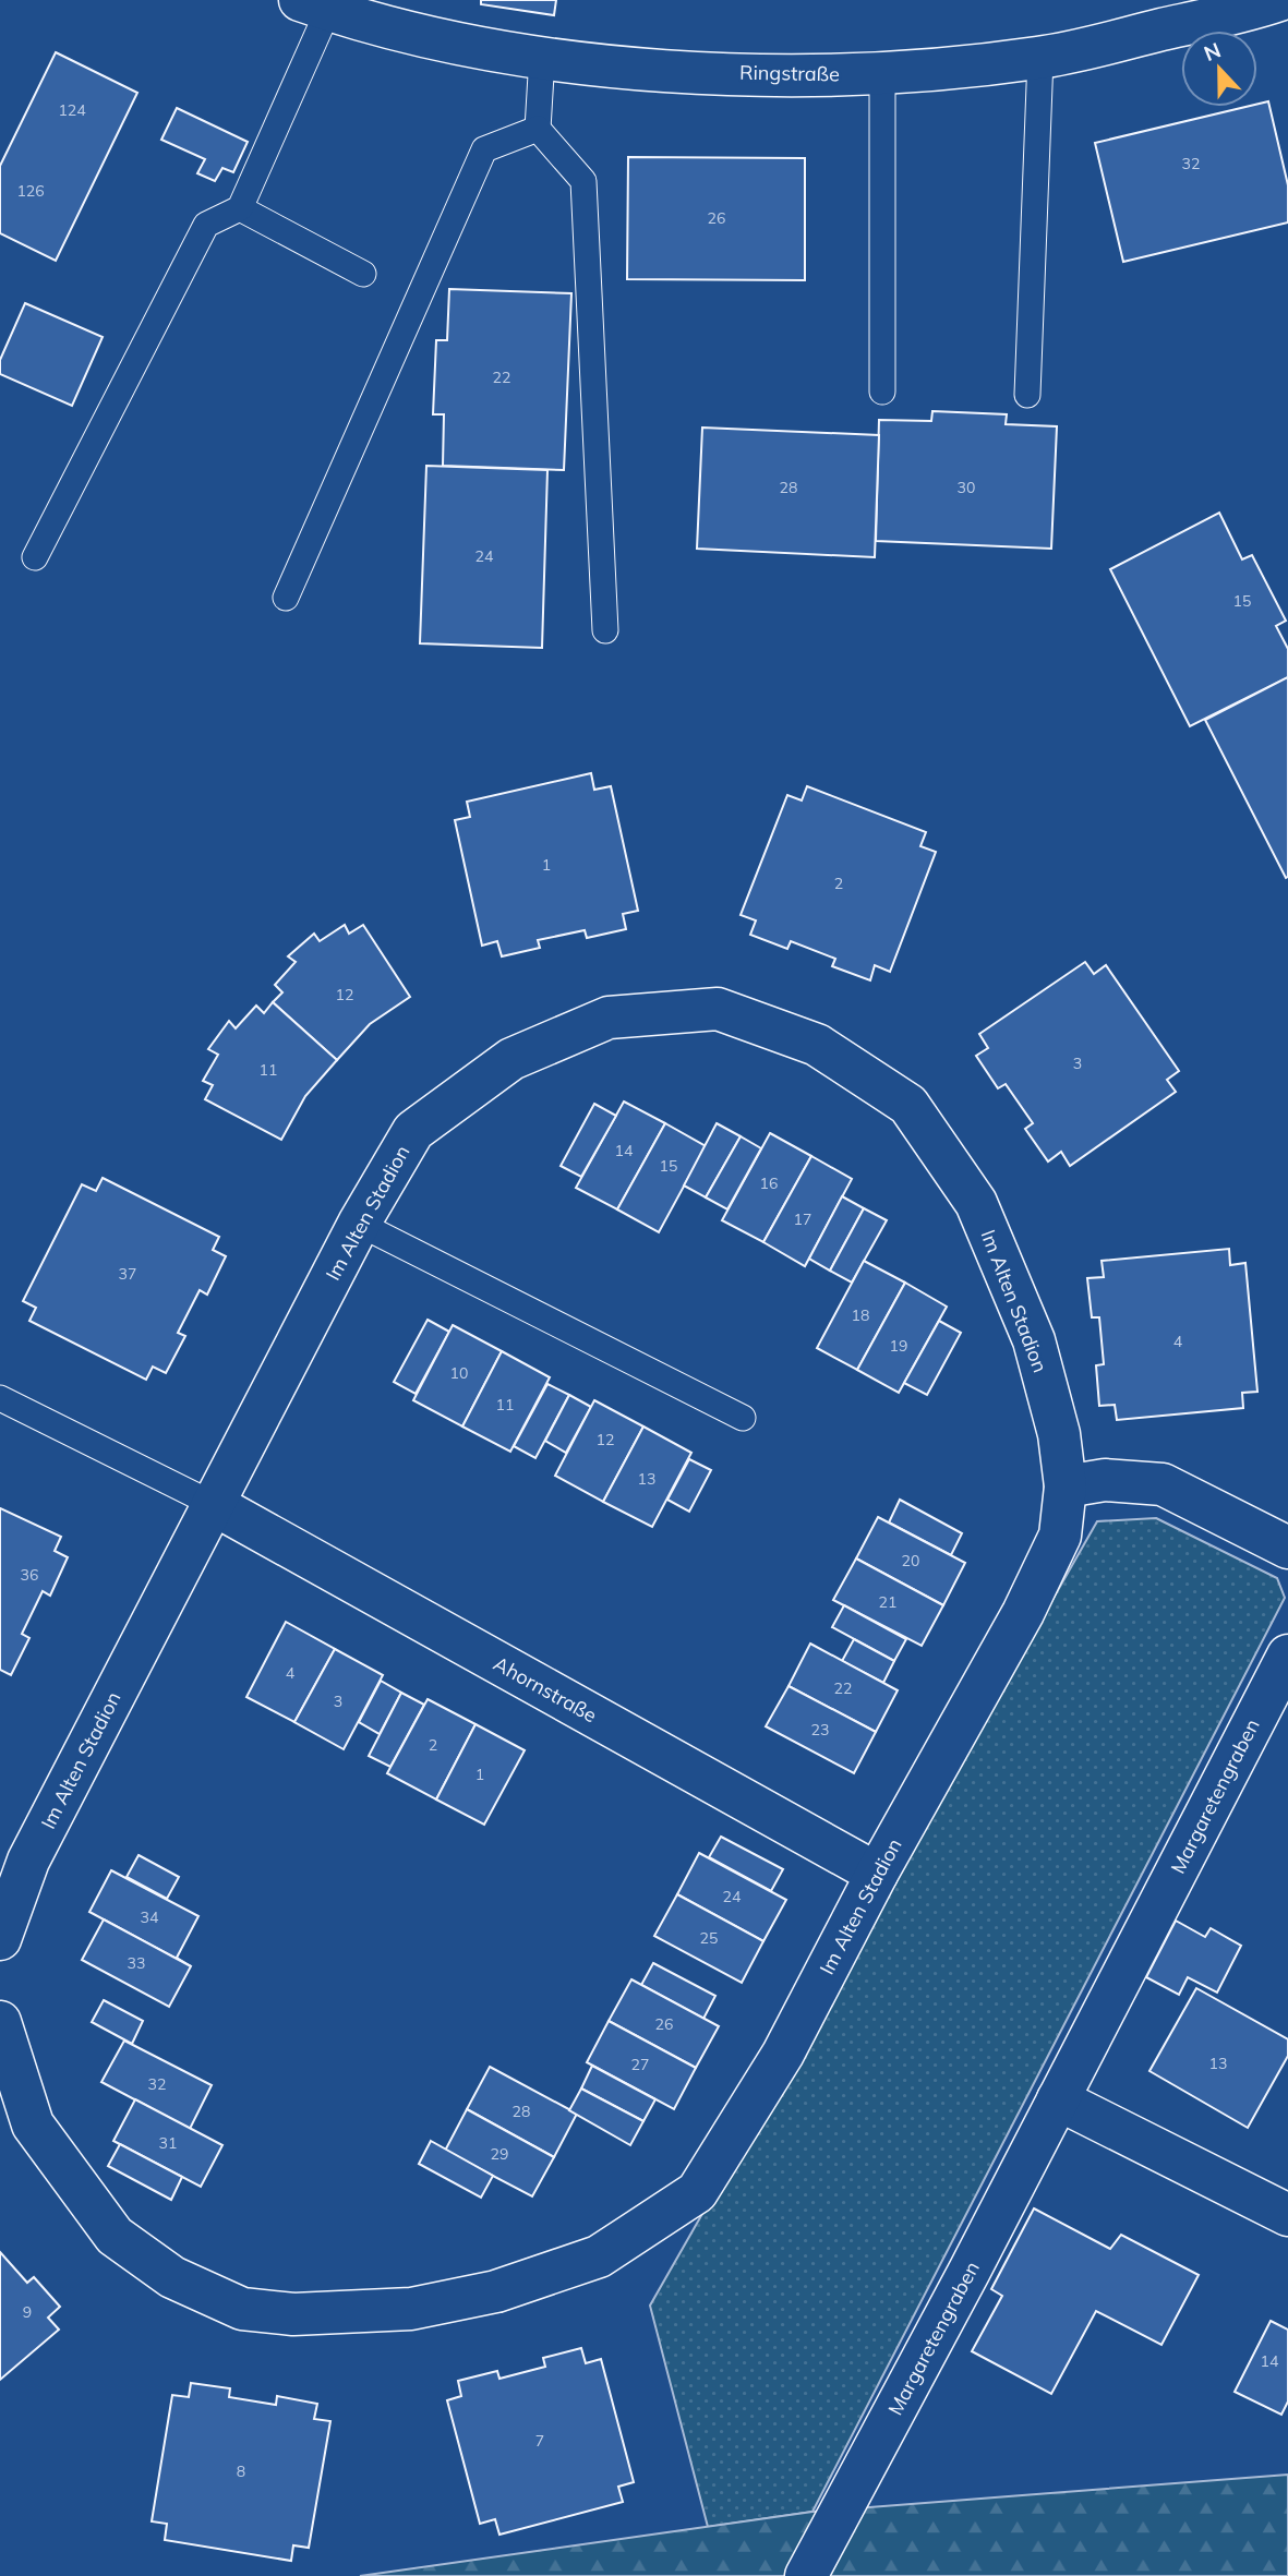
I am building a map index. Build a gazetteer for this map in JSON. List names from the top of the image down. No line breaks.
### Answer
{"streets":{"street":["Ringstraße","Im Alten Stadion","Ahornstraße","Margaretengraben"]},"crossings":[["Im Alten Stadion","Ahornstraße"]],"house_numbers":["124","32","126","26","22","28","30","24","15","1","2","12","3","11","14","15","16","17","37","18","4","19","10","11","12","13","20","36","21","4","22","3","23","2","1","24","34","25","33","26","13","27","32","28","31","29","9","14","7","8"],"north":"top"}
